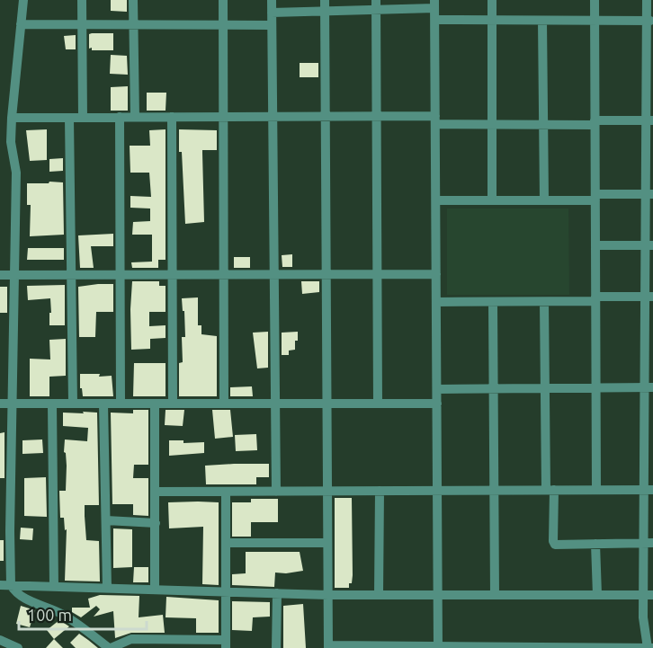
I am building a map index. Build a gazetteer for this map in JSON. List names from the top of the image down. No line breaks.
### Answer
{"scale_bar":"100 m"}
